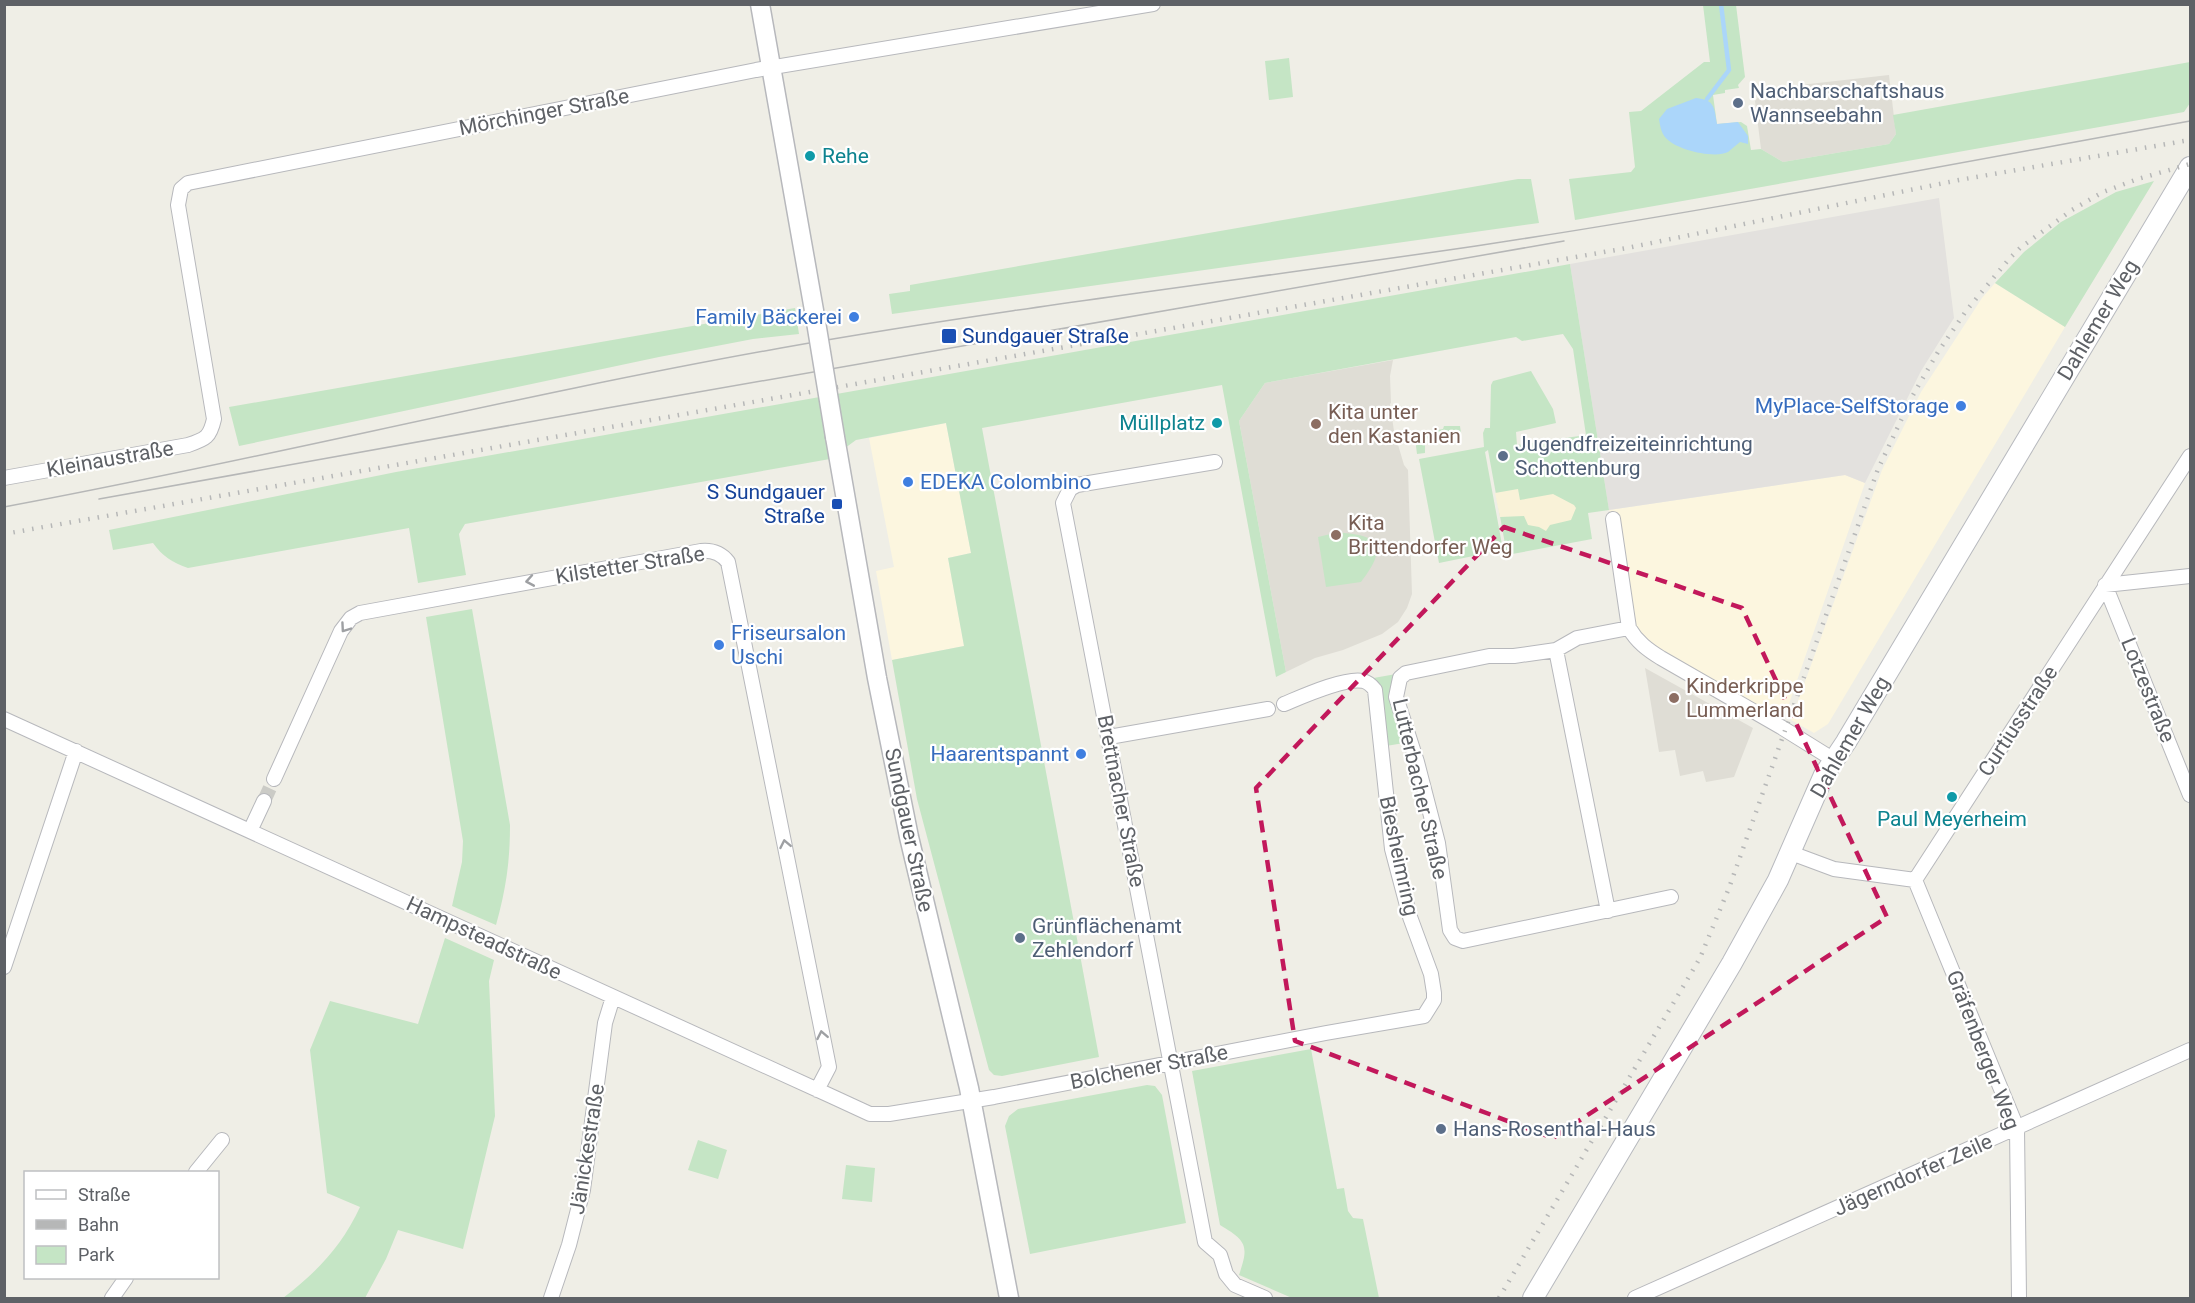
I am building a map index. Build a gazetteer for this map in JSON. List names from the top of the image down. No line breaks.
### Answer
{"streets":{"main road":["Dahlemer Weg"],"street":["Mörchinger Straße","Kleinaustraße","Kilstetter Straße","Lotzestraße","Curtiusstraße","Lutterbacher Straße","Brettnacher Straße","Sundgauer Straße","Biesheimring","Hampsteadstraße","Gräfenberger Weg","Bolchener Straße","Jänickestraße","Jägerndorfer Zeile"]},"crossings":[["Mörchinger Straße","Kleinaustraße"],["Mörchinger Straße","Sundgauer Straße"],["Kilstetter Straße","Hampsteadstraße"],["Lotzestraße","Curtiusstraße"],["Curtiusstraße","Gräfenberger Weg"],["Brettnacher Straße","Bolchener Straße"],["Sundgauer Straße","Hampsteadstraße"],["Sundgauer Straße","Bolchener Straße"],["Biesheimring","Bolchener Straße"],["Hampsteadstraße","Bolchener Straße"],["Hampsteadstraße","Jänickestraße"],["Gräfenberger Weg","Jägerndorfer Zeile"]],"places":{"other":["Nachbarschaftshaus Wannseebahn","Rehe","Family Bäckerei","MyPlace-SelfStorage","Müllplatz","Kita unter den Kastanien","Jugendfreizeiteinrichtung Schottenburg","EDEKA Colombino","Kita Brittendorfer Weg","Friseursalon Uschi","Kinderkrippe Lummerland","Haarentspannt","Paul Meyerheim","Grünflächenamt Zehlendorf","Hans-Rosenthal-Haus"],"transit":["Sundgauer Straße","S Sundgauer Straße"]},"legend":["Straße","Bahn","Park"]}
